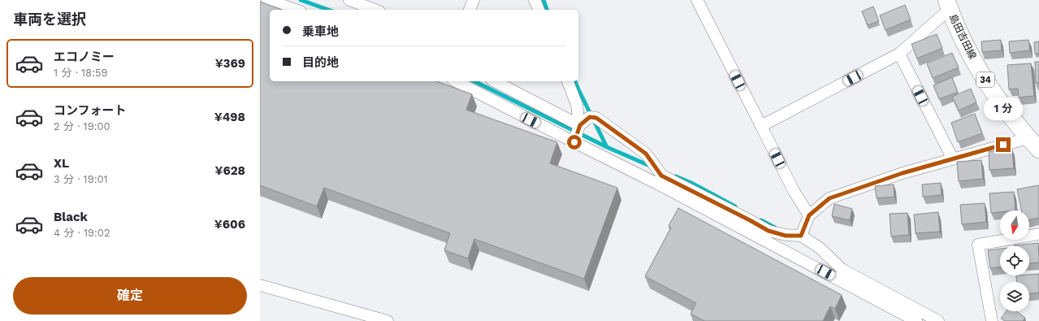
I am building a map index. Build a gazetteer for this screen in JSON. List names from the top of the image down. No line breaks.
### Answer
{"streets":{"main road":["島田吉田線","34"]},"north":"bottom","page":{"heading":"車両を選択","banner":["乗車地","目的地"],"list":[{"name":"エコノミー","note":"1 分 · 18:59","value":"¥369"},{"name":"コンフォート","note":"2 分 · 19:00","value":"¥498"},{"name":"XL","note":"3 分 · 19:01","value":"¥628"},{"name":"Black","note":"4 分 · 19:02","value":"¥606"}],"bubble":"1 分","buttons":"確定"}}
